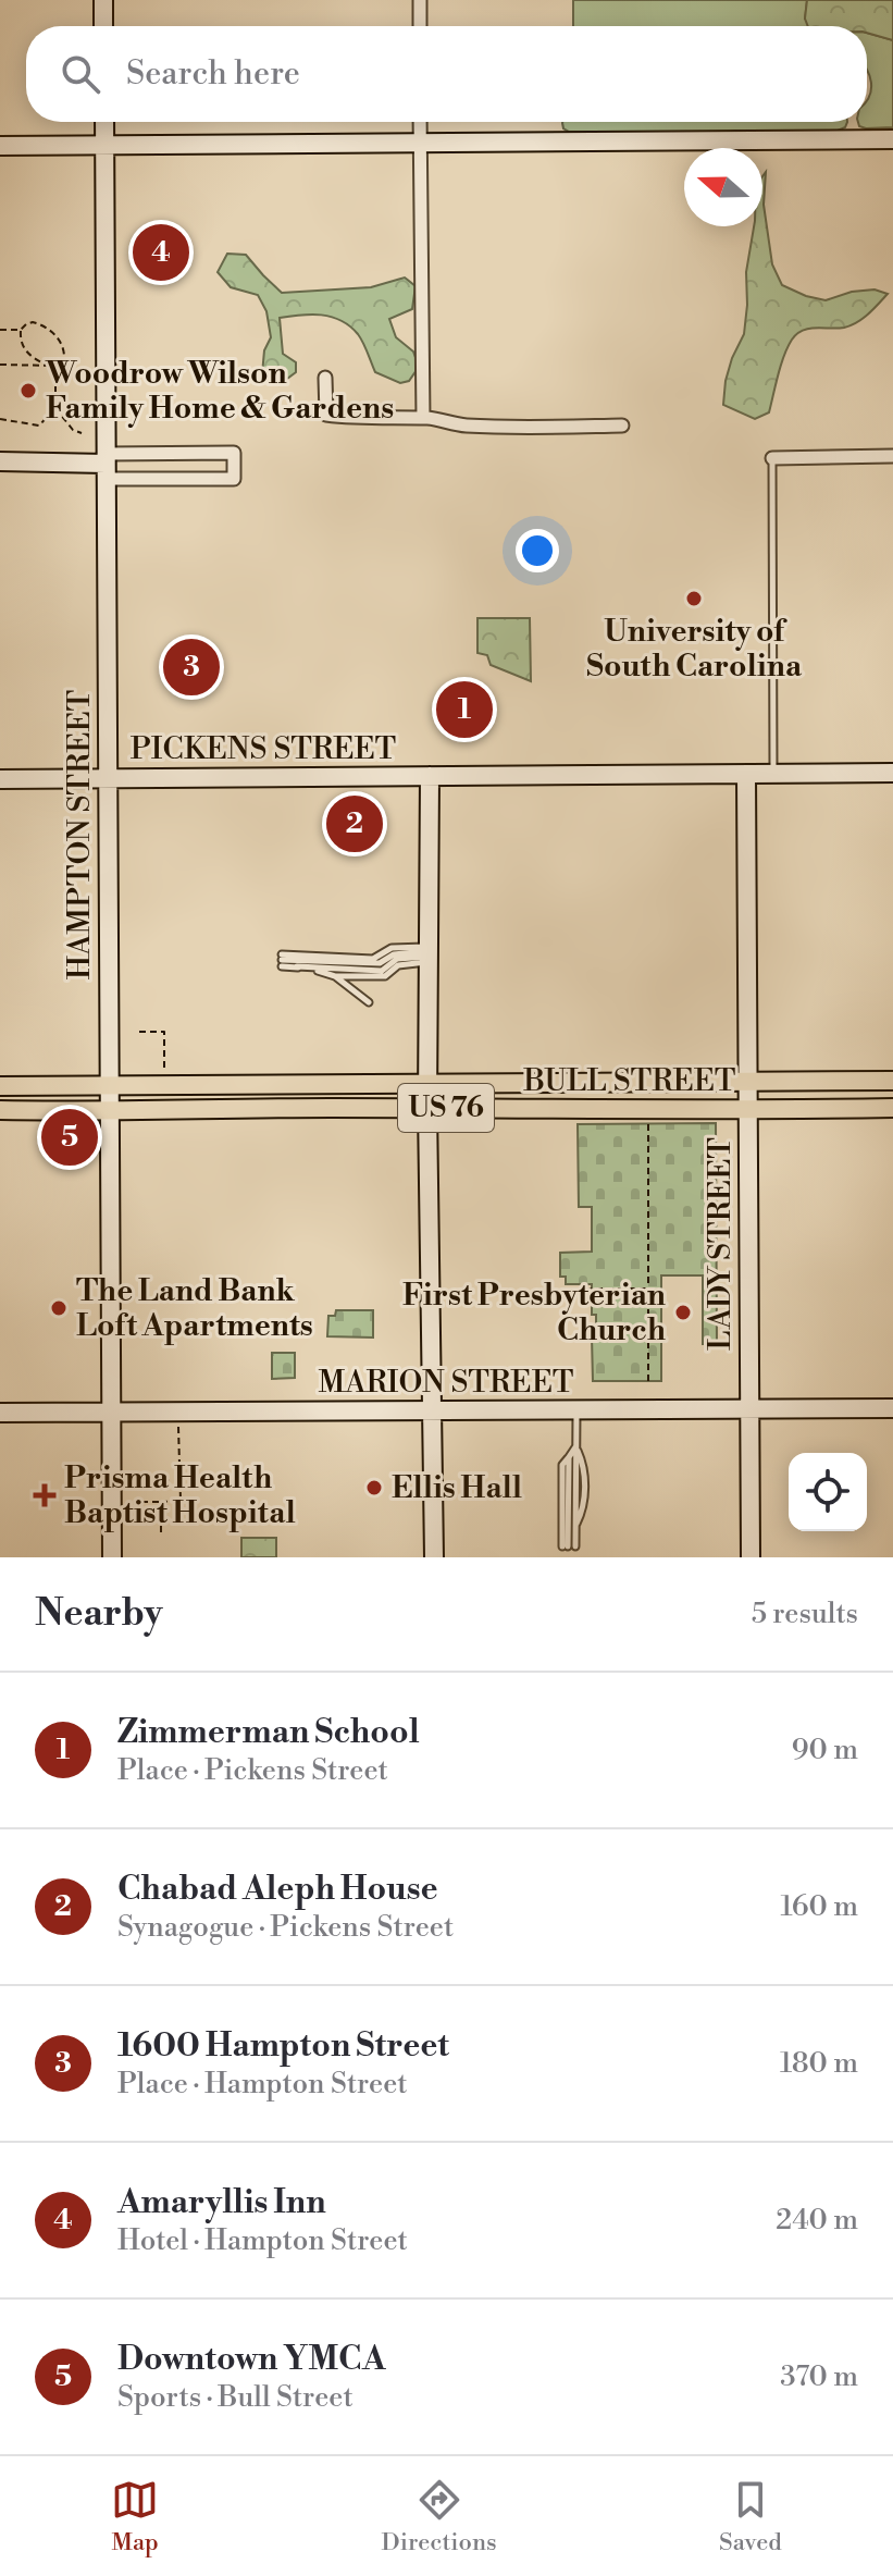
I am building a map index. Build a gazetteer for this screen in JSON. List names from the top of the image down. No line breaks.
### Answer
{"streets":{"main road":["BULL STREET","US 76"],"street":["PICKENS STREET","HAMPTON STREET","LADY STREET","MARION STREET"]},"crossings":[["PICKENS STREET","HAMPTON STREET"],["PICKENS STREET","LADY STREET"],["HAMPTON STREET","BULL STREET"],["HAMPTON STREET","MARION STREET"],["BULL STREET","LADY STREET"],["LADY STREET","MARION STREET"]],"places":{"other":["Woodrow Wilson Family Home & Gardens","University of South Carolina","The Land Bank Loft Apartments","First Presbyterian Church","Ellis Hall"],"health":["Prisma Health Baptist Hospital"]},"north":"left","page":{"search":"Search here","pins":["4","3","1","2","5"],"heading":["Nearby","5 results"],"list":[{"mark":"1","name":"Zimmerman School","note":"Place · Pickens Street","value":"90 m"},{"mark":"2","name":"Chabad Aleph House","note":"Synagogue · Pickens Street","value":"160 m"},{"mark":"3","name":"1600 Hampton Street","note":"Place · Hampton Street","value":"180 m"},{"mark":"4","name":"Amaryllis Inn","note":"Hotel · Hampton Street","value":"240 m"},{"mark":"5","name":"Downtown YMCA","note":"Sports · Bull Street","value":"370 m"}],"nav":["Map","Directions","Saved"]}}
